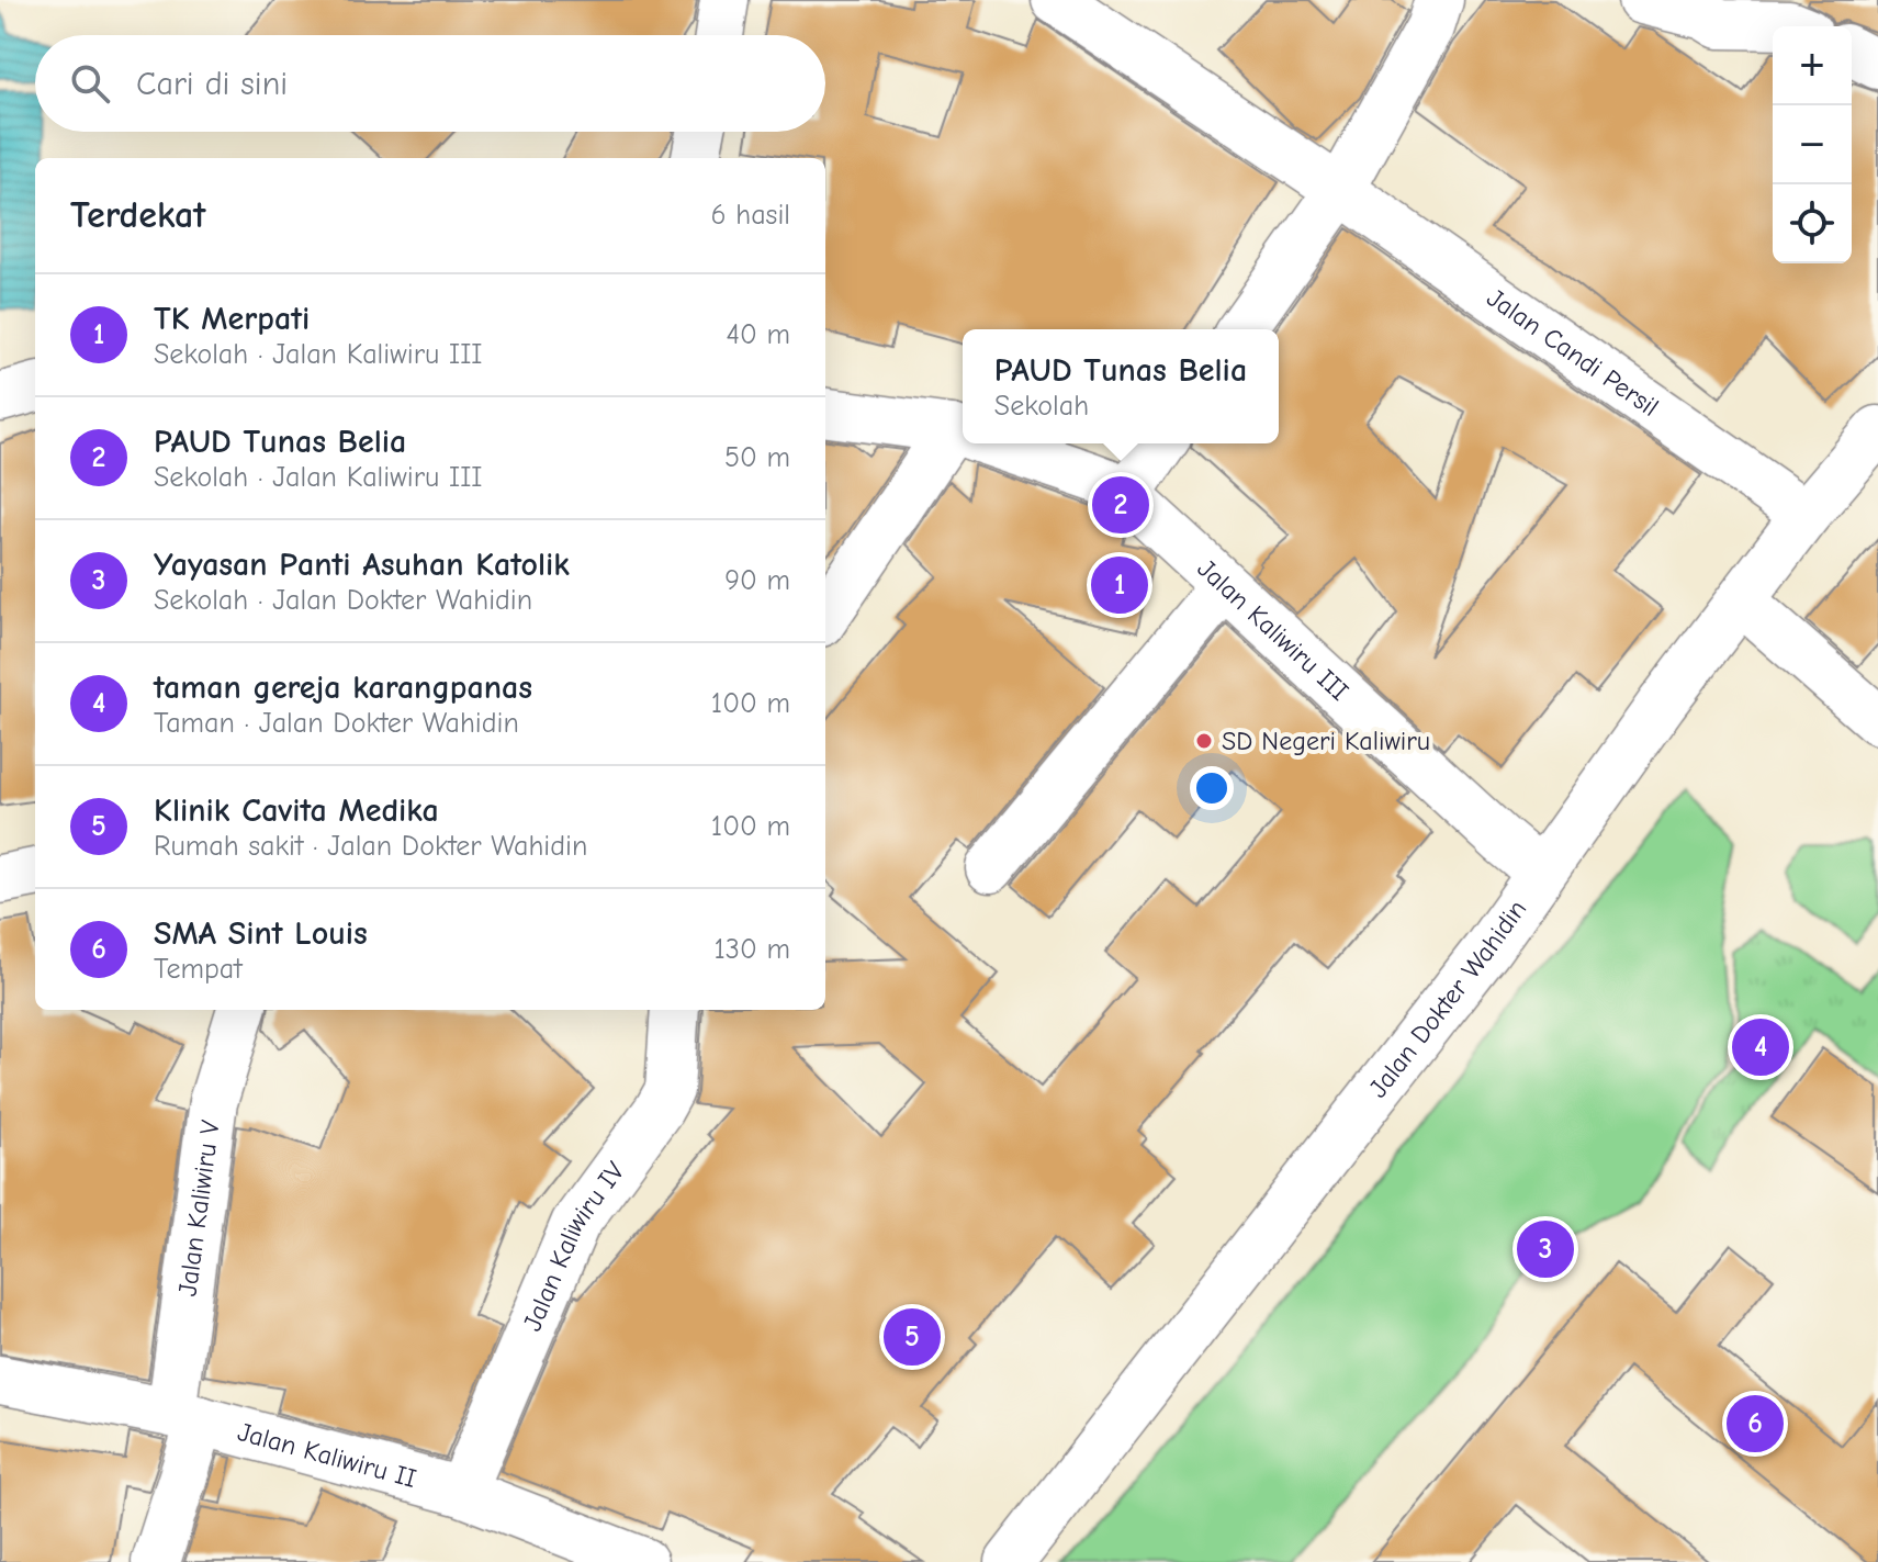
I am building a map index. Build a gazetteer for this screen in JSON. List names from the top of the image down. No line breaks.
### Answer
{"streets":{"main road":["Jalan Candi Persil","Jalan Kaliwiru III","Jalan Dokter Wahidin","Jalan Kaliwiru V","Jalan Kaliwiru IV","Jalan Kaliwiru II"]},"crossings":[["Jalan Candi Persil","Jalan Dokter Wahidin"],["Jalan Kaliwiru III","Jalan Dokter Wahidin"],["Jalan Kaliwiru V","Jalan Kaliwiru II"],["Jalan Kaliwiru IV","Jalan Kaliwiru II"]],"places":["SD Negeri Kaliwiru"],"page":{"map_buttons":["+","−"],"search":"Cari di sini","heading":["Terdekat","6 hasil"],"list":[{"mark":"1","name":"TK Merpati","note":"Sekolah · Jalan Kaliwiru III","value":"40 m"},{"mark":"2","name":"PAUD Tunas Belia","note":"Sekolah · Jalan Kaliwiru III","value":"50 m"},{"mark":"3","name":"Yayasan Panti Asuhan Katolik","note":"Sekolah · Jalan Dokter Wahidin","value":"90 m"},{"mark":"4","name":"taman gereja karangpanas","note":"Taman · Jalan Dokter Wahidin","value":"100 m"},{"mark":"5","name":"Klinik Cavita Medika","note":"Rumah sakit · Jalan Dokter Wahidin","value":"100 m"},{"mark":"6","name":"SMA Sint Louis","note":"Tempat","value":"130 m"}],"popup":["PAUD Tunas Belia","Sekolah"],"pins":["2","1","4","3","5","6"]}}
